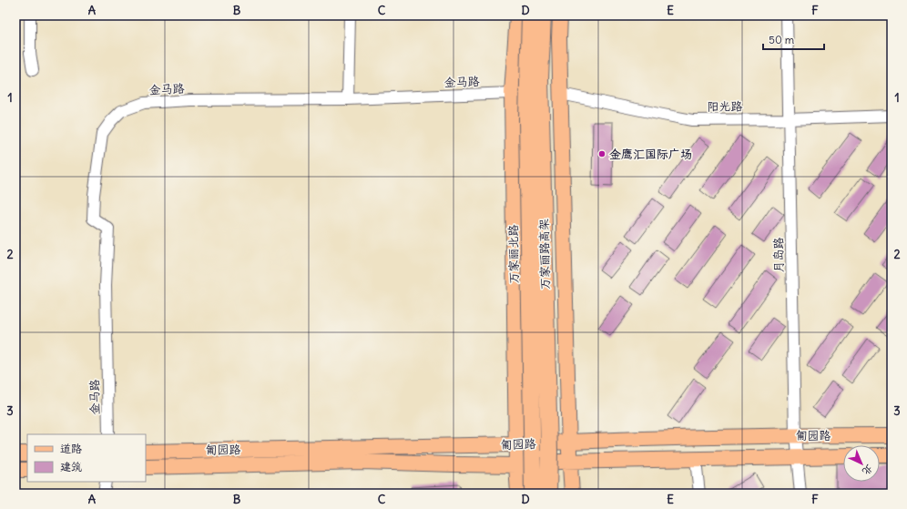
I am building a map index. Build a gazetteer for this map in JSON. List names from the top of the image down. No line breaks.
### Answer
{"streets":{"highway":["万家丽路高架"],"main road":["万家丽北路","匍园路"],"street":["金马路","阳光路","月岛路"]},"crossings":[["金马路","万家丽北路"],["阳光路","月岛路"],["万家丽北路","匍园路"],["月岛路","匍园路"]],"places":["金鹰汇国际广场"],"legend":["道路","建筑"],"scale_bar":"50 m","north":"bottom right","grid":{"columns":["A","B","C","D","E","F"],"rows":["1","2","3"]}}
